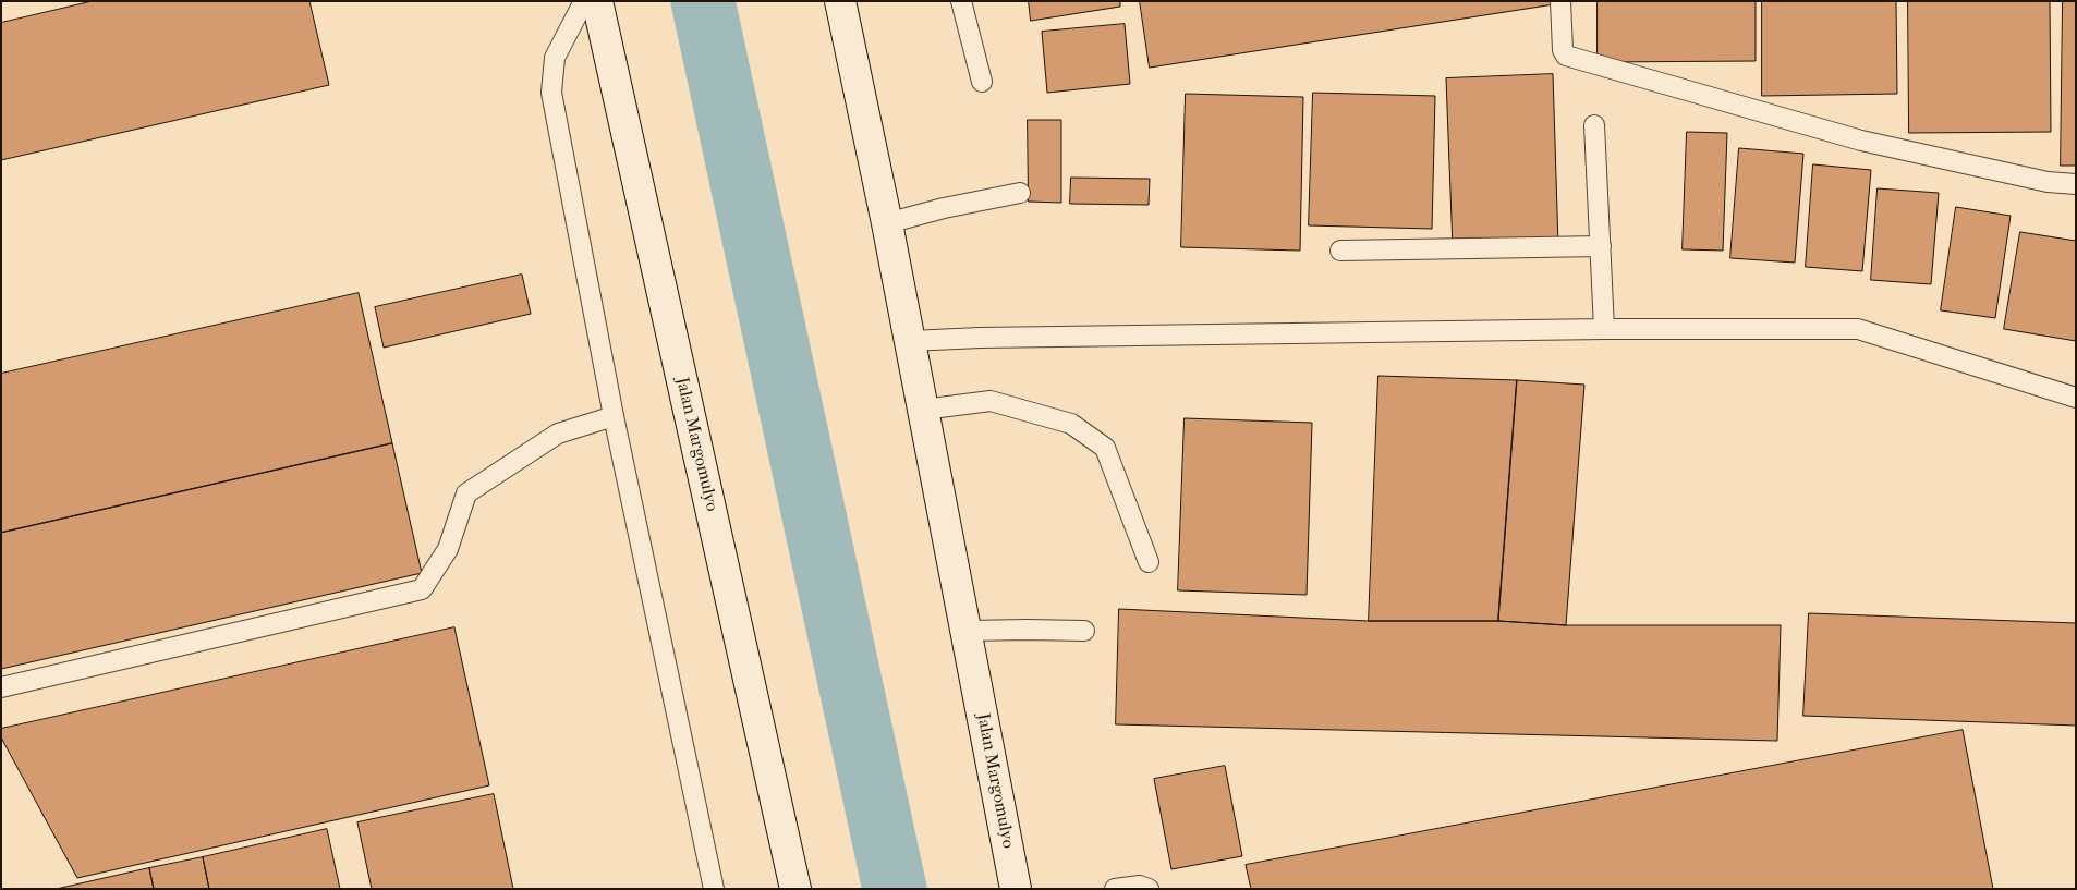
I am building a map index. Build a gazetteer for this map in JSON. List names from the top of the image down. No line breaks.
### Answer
{"streets":{"main road":["Jalan Margomulyo"]}}
